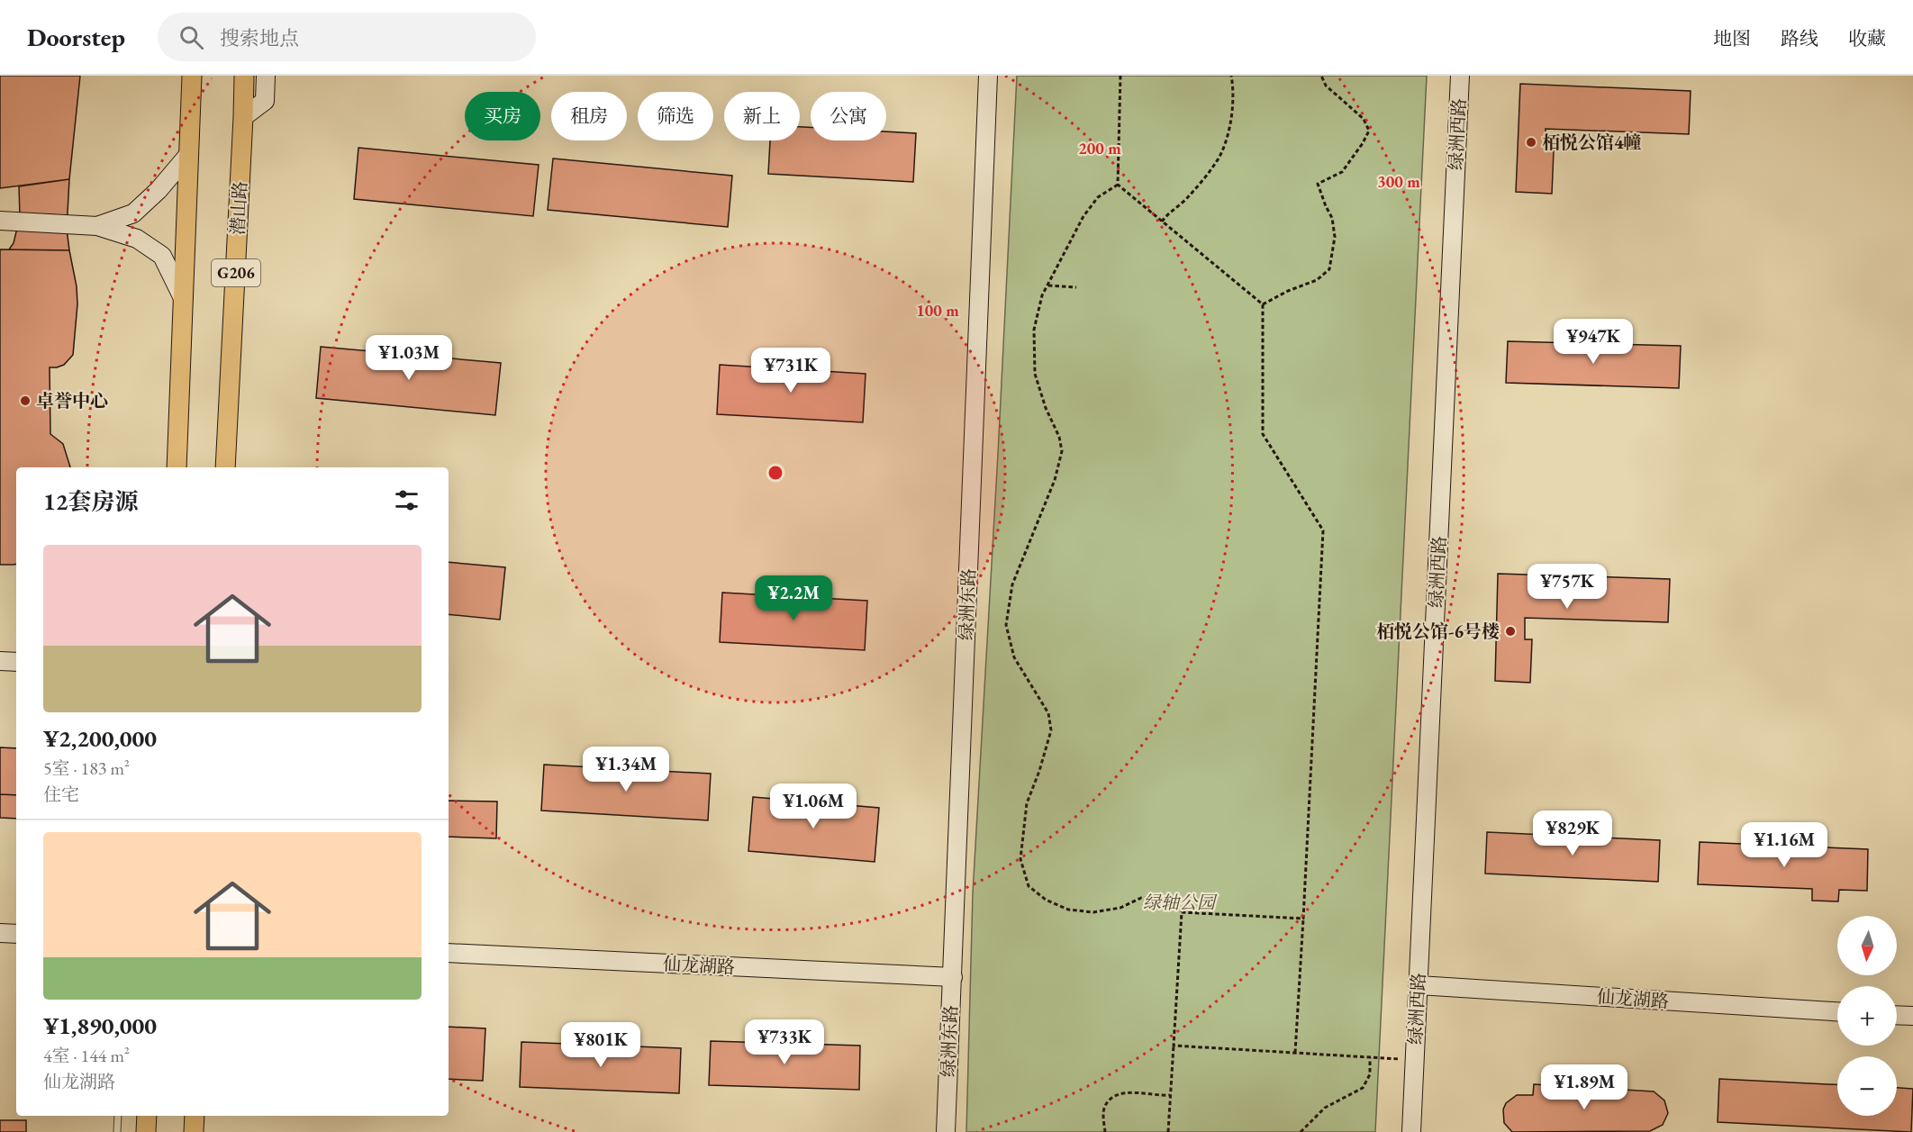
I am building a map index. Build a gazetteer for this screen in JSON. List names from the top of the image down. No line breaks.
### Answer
{"streets":{"main road":["潜山路","G206"],"street":["绿洲西路","绿洲东路","仙龙湖路"]},"crossings":[["绿洲西路","仙龙湖路"],["绿洲东路","仙龙湖路"]],"parks":["绿轴公园"],"places":["栢悦公馆4幢","卓誉中心","栢悦公馆-6号楼"],"north":"bottom","page":{"header":"Doorstep","search":"搜索地点","nav":["地图","路线","收藏"],"chip":["买房","租房","筛选","新上","公寓"],"price":["¥947K","¥1.03M","¥731K","¥757K","¥2.2M","¥1.34M","¥1.06M","¥829K","¥1.16M","¥733K","¥801K","¥1.89M"],"heading":"12套房源","list":[{"name":"¥2,200,000","note":"5室 · 183 m² · 住宅"},{"name":"¥1,890,000","note":"4室 · 144 m² · 仙龙湖路"}],"map_buttons":["+","−"]},"rings":["200 m","300 m","100 m"]}
